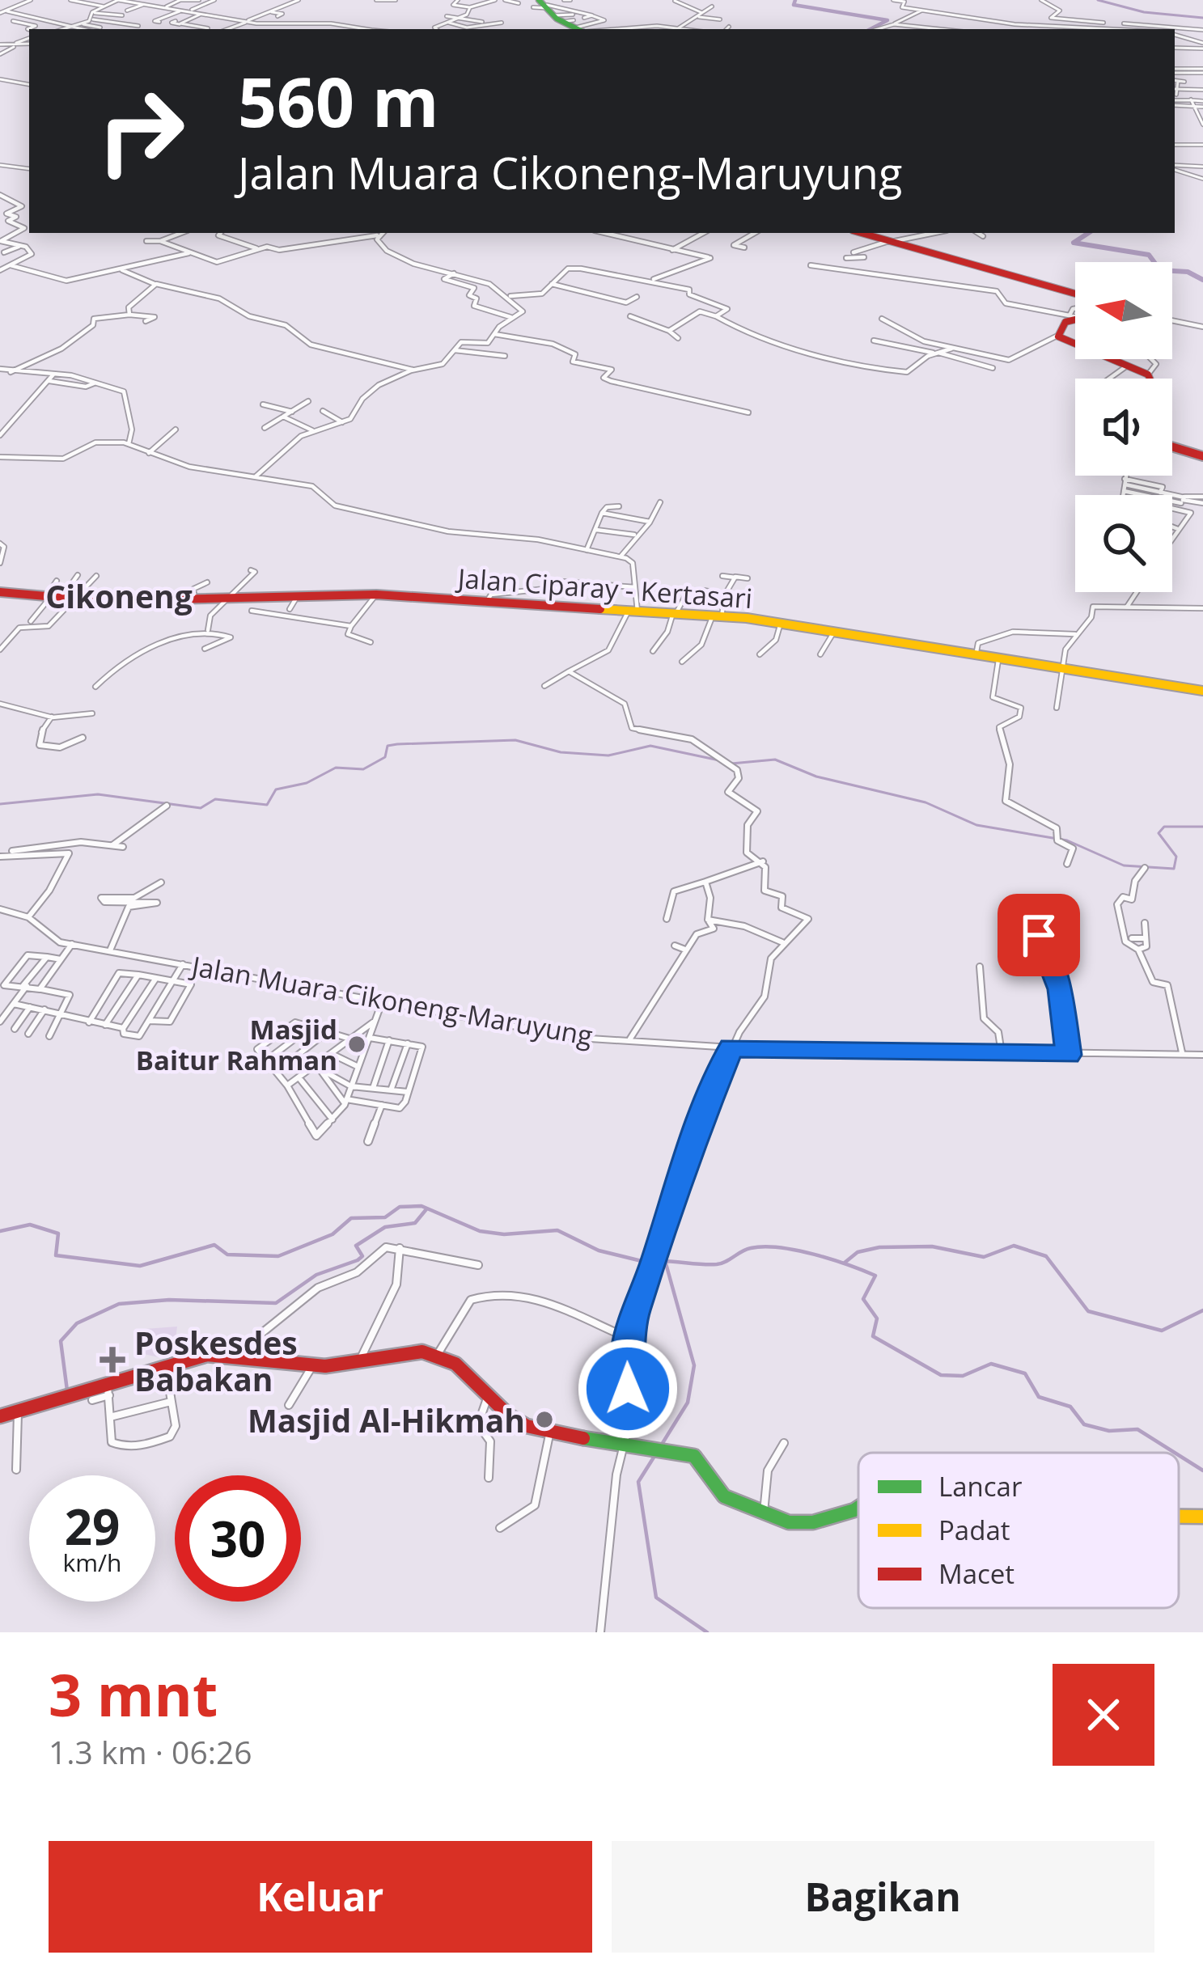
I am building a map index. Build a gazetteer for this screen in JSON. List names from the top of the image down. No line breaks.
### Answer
{"streets":{"main road":["Jalan Ciparay - Kertasari"],"street":["Jalan Muara Cikoneng-Maruyung"]},"districts":["Cikoneng"],"places":{"other":["Masjid Baitur Rahman","Masjid Al-Hikmah"],"health":["Poskesdes Babakan"]},"legend":["Lancar","Padat","Macet"],"north":"left","page":{"turn":["560 m","Jalan Muara Cikoneng-Maruyung"],"speed":"29 km/h","limit":"30","heading":["3 mnt","1.3 km · 06:26"],"buttons":["Keluar","Bagikan"]}}
